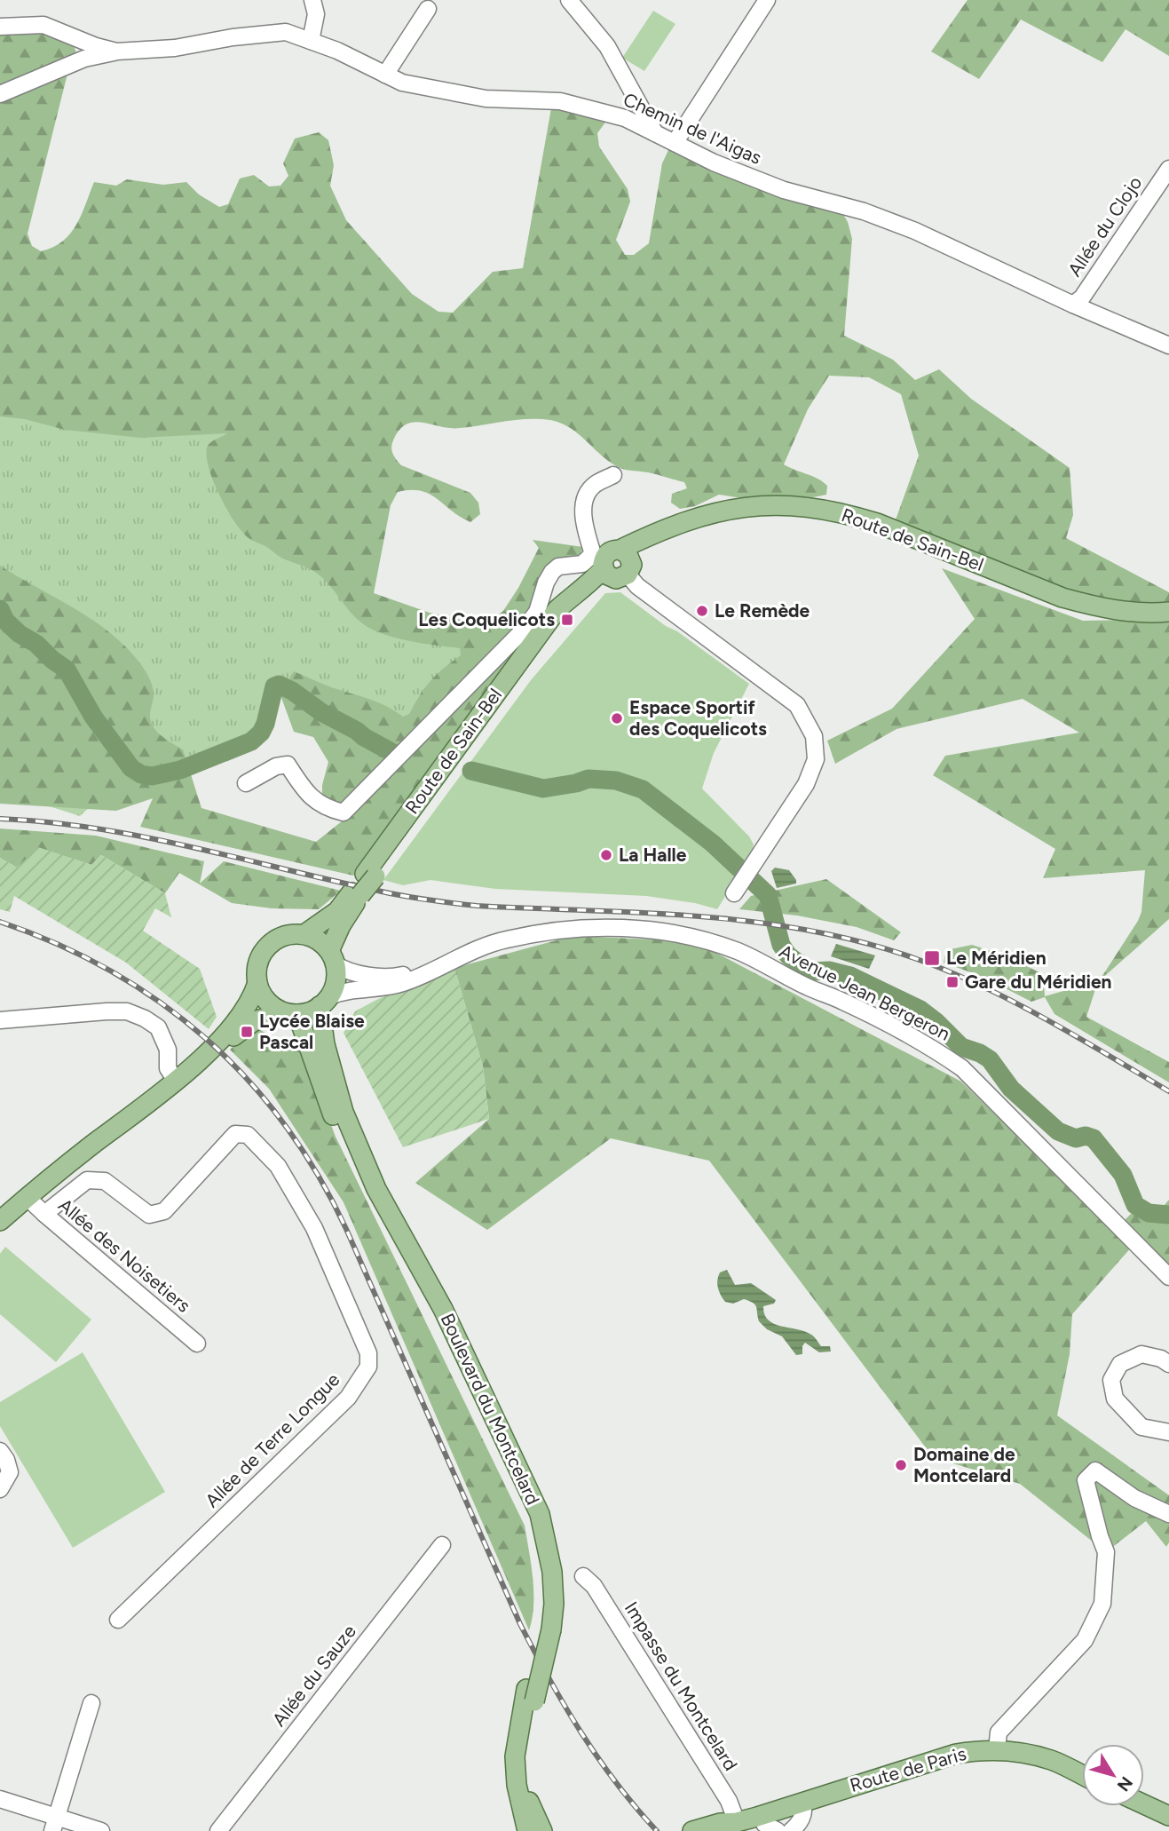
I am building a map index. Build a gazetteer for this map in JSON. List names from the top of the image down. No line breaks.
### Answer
{"streets":{"main road":["Route de Sain-Bel","Boulevard du Montcelard","Route de Paris"],"street":["Chemin de l'Aigas","Allée du Clojo","Avenue Jean Bergeron","Allée des Noisetiers","Allée de Terre Longue","Allée du Sauze","Impasse du Montcelard"]},"crossings":[["Chemin de l'Aigas","Allée du Clojo"],["Route de Sain-Bel","Avenue Jean Bergeron"],["Route de Sain-Bel","Boulevard du Montcelard"],["Avenue Jean Bergeron","Boulevard du Montcelard"],["Allée des Noisetiers","Allée de Terre Longue"],["Impasse du Montcelard","Route de Paris"]],"places":{"other":["Le Remède","Espace Sportif des Coquelicots","La Halle","Domaine de Montcelard"],"transit":["Les Coquelicots","Le Méridien","Gare du Méridien","Lycée Blaise Pascal"]},"north":"bottom right"}
